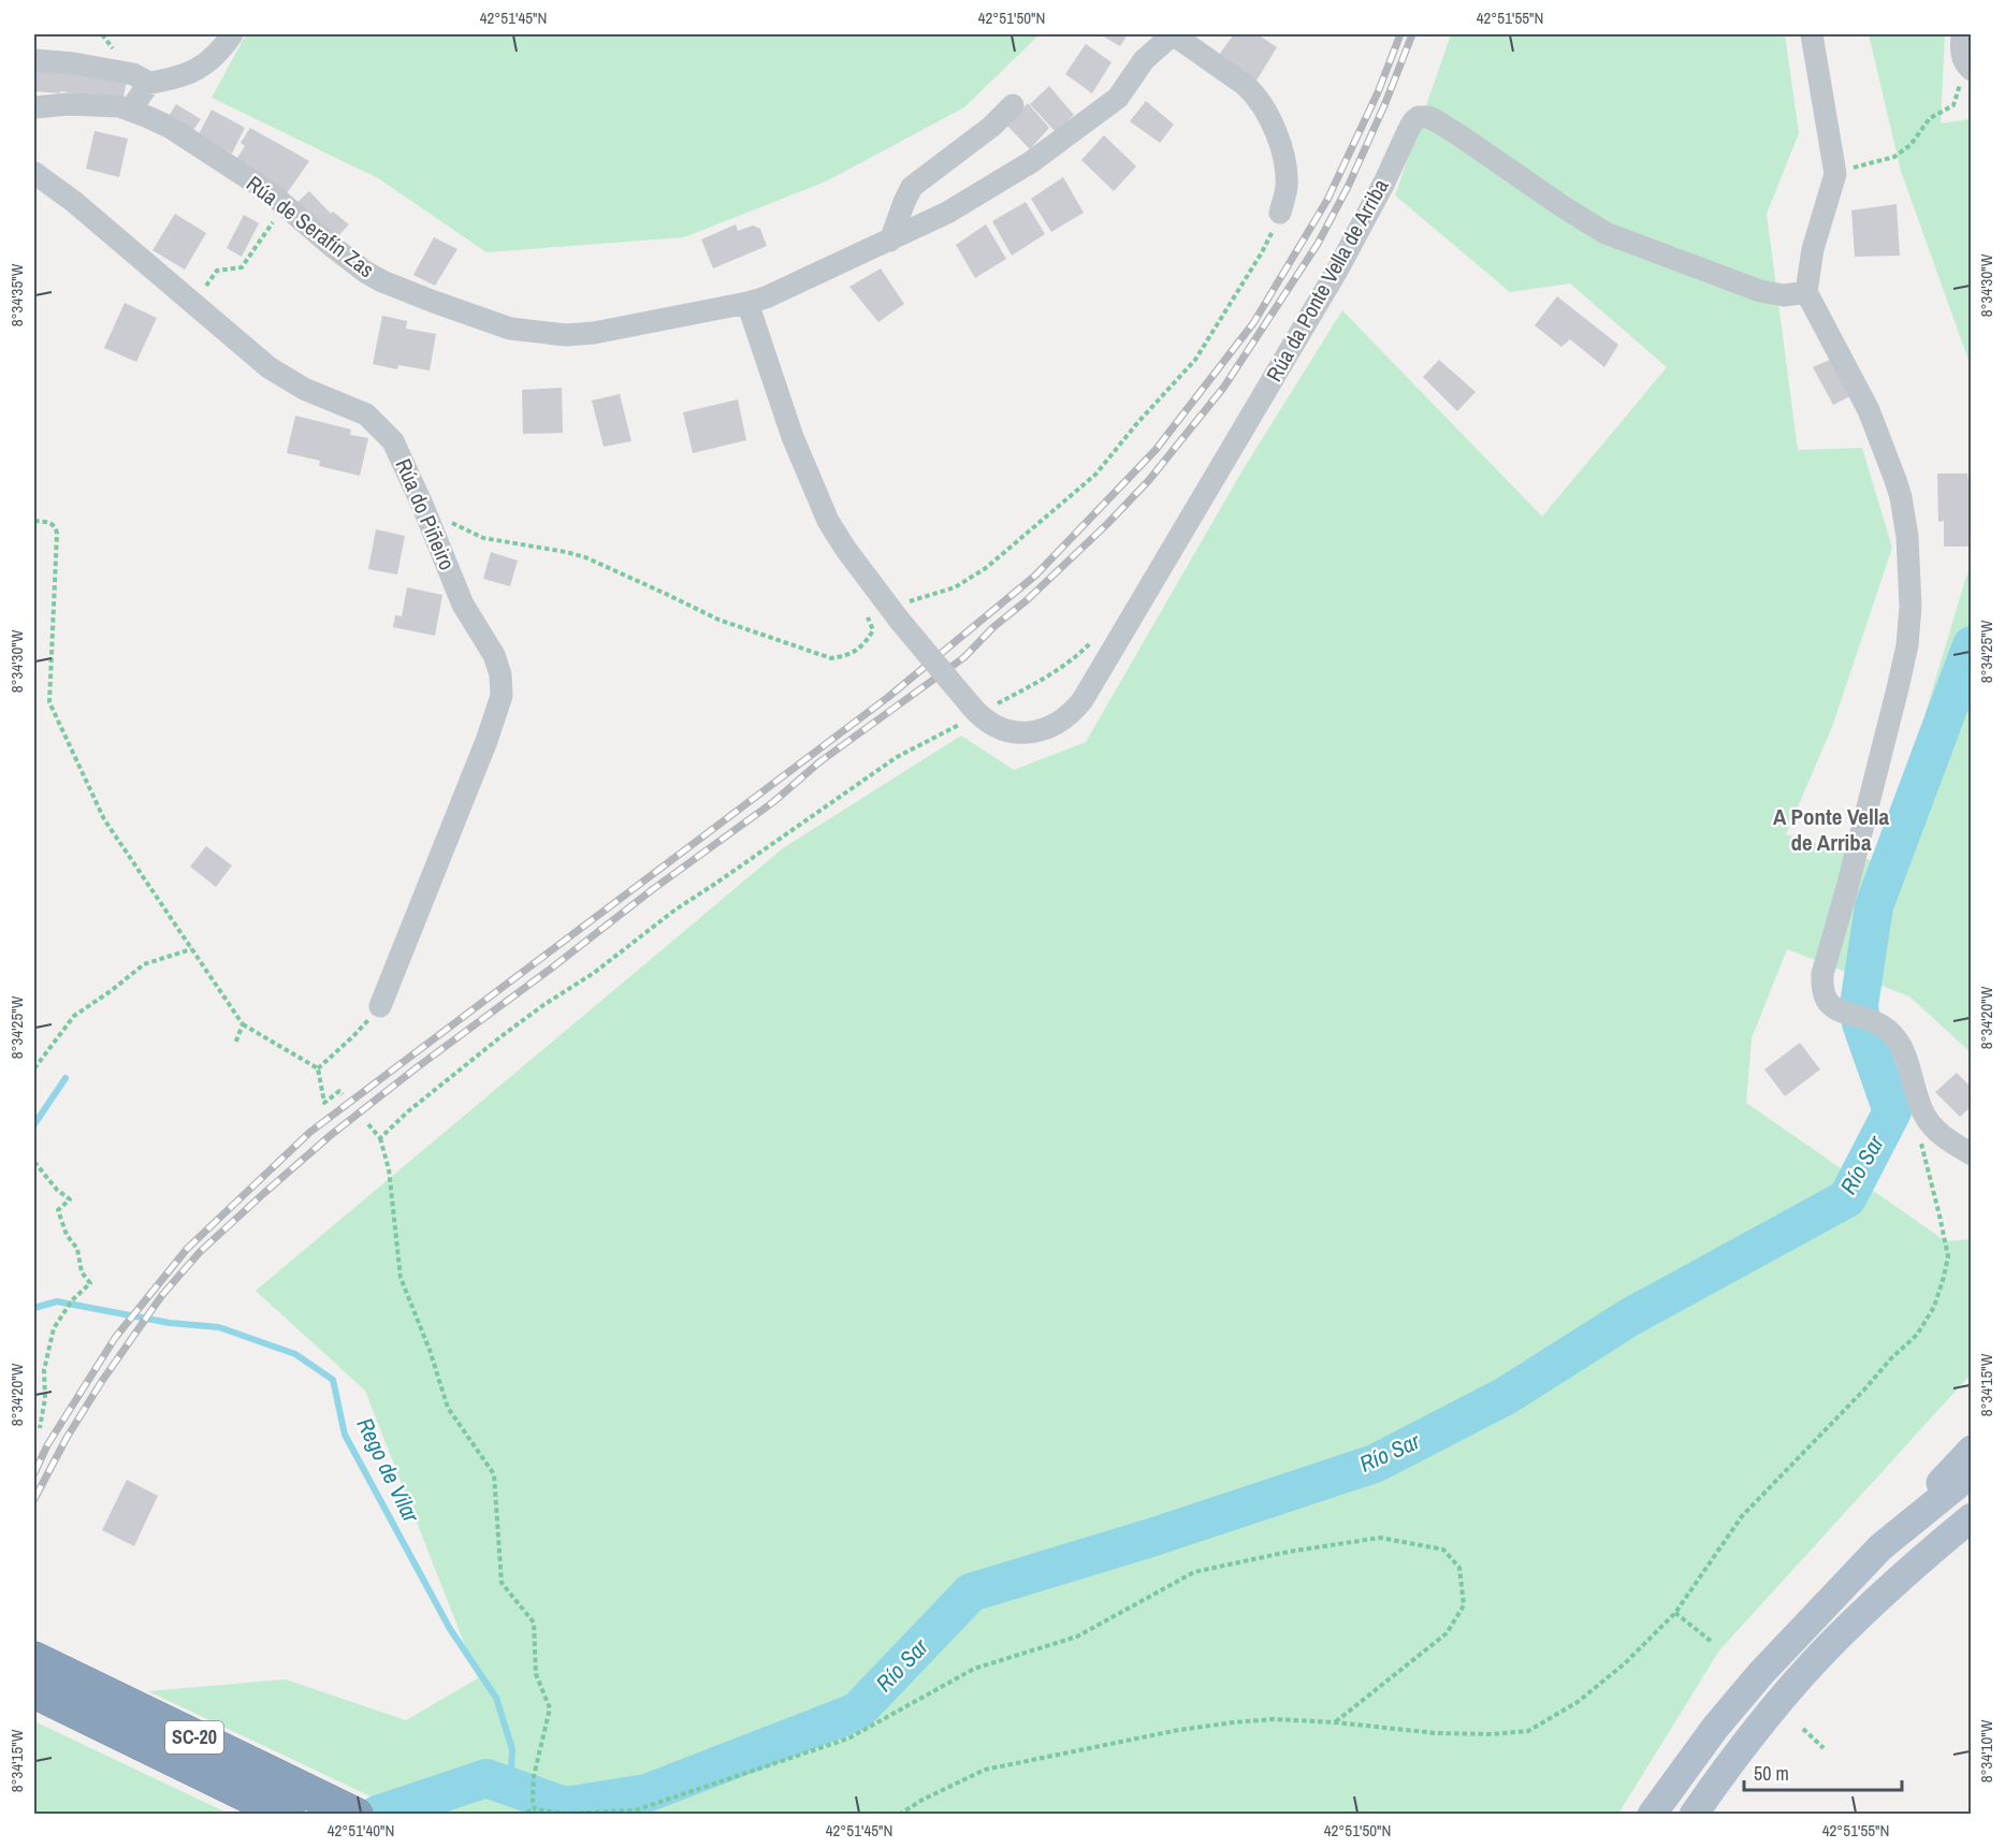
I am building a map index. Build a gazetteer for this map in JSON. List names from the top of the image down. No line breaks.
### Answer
{"streets":{"highway":["SC-20"],"street":["Rúa de Serafín Zas","Rúa da Ponte Vella de Arriba","Rúa do Piñeiro"]},"districts":["A Ponte Vella de Arriba"],"water":["Río Sar","Rego de Vilar"],"scale_bar":"50 m","coordinates":["42°51'45\"N","42°51'50\"N","42°51'55\"N","8°34'30\"W","8°34'35\"W","8°34'25\"W","8°34'20\"W","8°34'15\"W","8°34'10\"W","42°51'40\"N"]}
